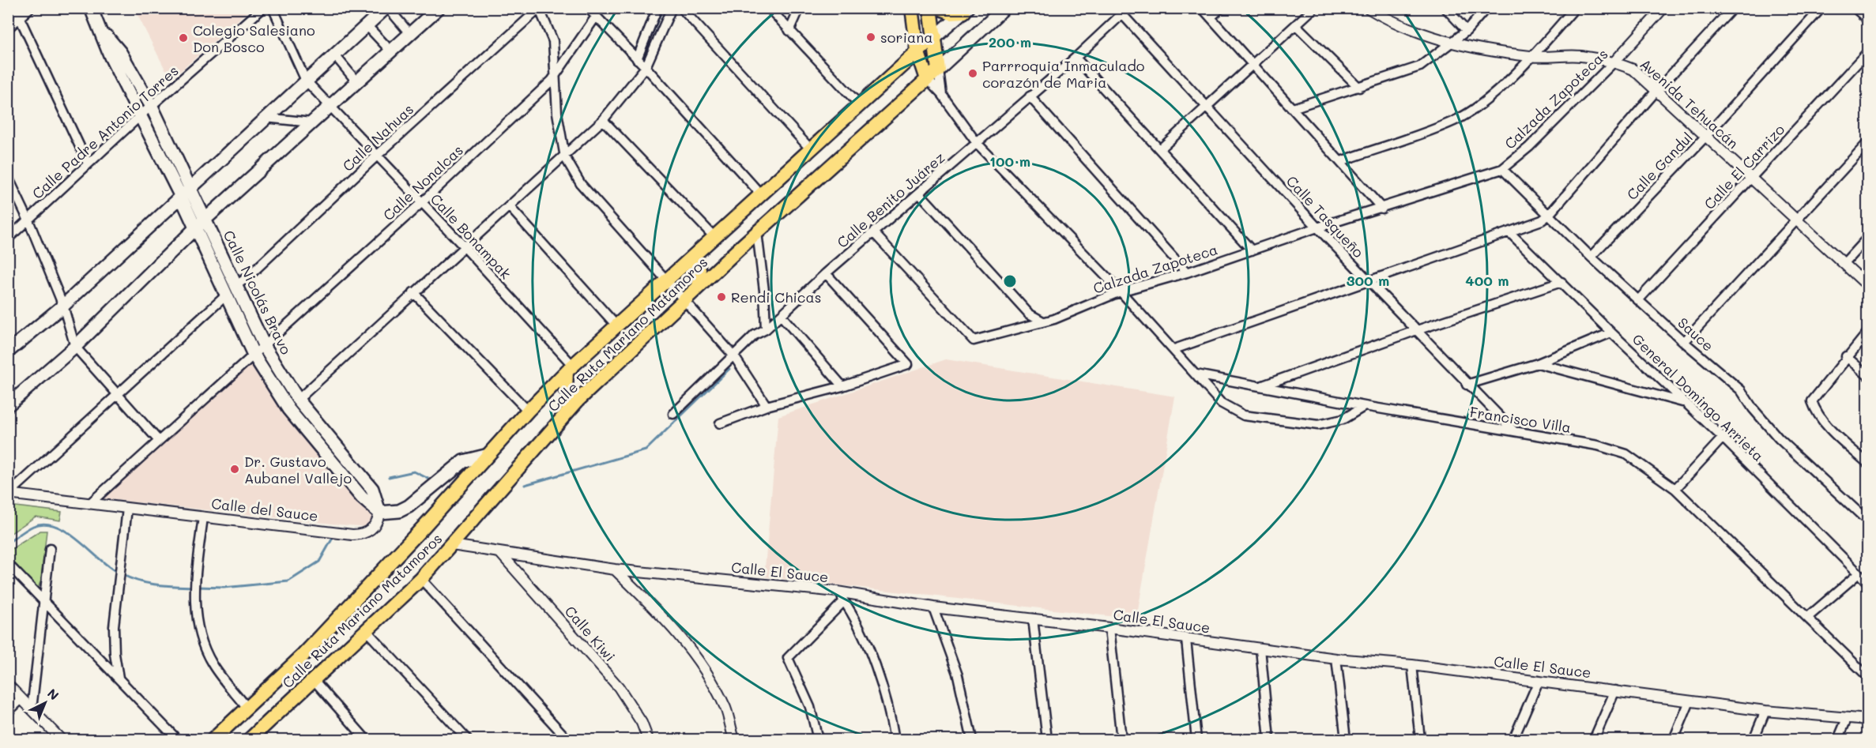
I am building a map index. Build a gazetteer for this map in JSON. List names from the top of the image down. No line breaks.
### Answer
{"streets":{"main road":["Calle Nicolás Bravo","Calle Ruta Mariano Matamoros"],"street":["Calzada Zapotecas","Avenida Tehuacán","Calle Padre Antonio Torres","Calle Nahuas","Calle Gandul","Calle El Carrizo","Calle Nonalcas","Calle Benito Juárez","Calle Tasqueño","Calle Bonampak","Calzada Zapoteca","Sauce","General Domingo Arrieta","Francisco Villa","Calle del Sauce","Calle El Sauce","Calle Kiwi"]},"crossings":[["Calzada Zapotecas","Avenida Tehuacán"],["Calzada Zapotecas","Calle Tasqueño"],["Calzada Zapotecas","Calzada Zapoteca"],["Calzada Zapotecas","Sauce"],["Avenida Tehuacán","Calle Gandul"],["Avenida Tehuacán","Calle El Carrizo"],["Calle Padre Antonio Torres","Calle Nicolás Bravo"],["Calle Nahuas","Calle Bonampak"],["Calle Nahuas","Calle Nicolás Bravo"],["Calle Gandul","Sauce"],["Calle El Carrizo","Sauce"],["Calle Nonalcas","Calle Bonampak"],["Calle Nonalcas","Calle Nicolás Bravo"],["Calle Nonalcas","Calle del Sauce"],["Calle Benito Juárez","Calle Tasqueño"],["Calle Benito Juárez","Calzada Zapoteca"],["Calle Tasqueño","Calzada Zapoteca"],["Calle Tasqueño","Francisco Villa"],["Calle Bonampak","Calle Ruta Mariano Matamoros"],["Calle Nicolás Bravo","Calle del Sauce"],["Calle Ruta Mariano Matamoros","Calle El Sauce"],["Calle El Sauce","Calle Kiwi"]],"places":["soriana","Colegio Salesiano Don Bosco","Parrroquia Inmaculado corazón de Maria","Rendi Chicas","Dr. Gustavo Aubanel Vallejo"],"north":"top right","rings":["200 m","100 m","300 m","400 m"]}
